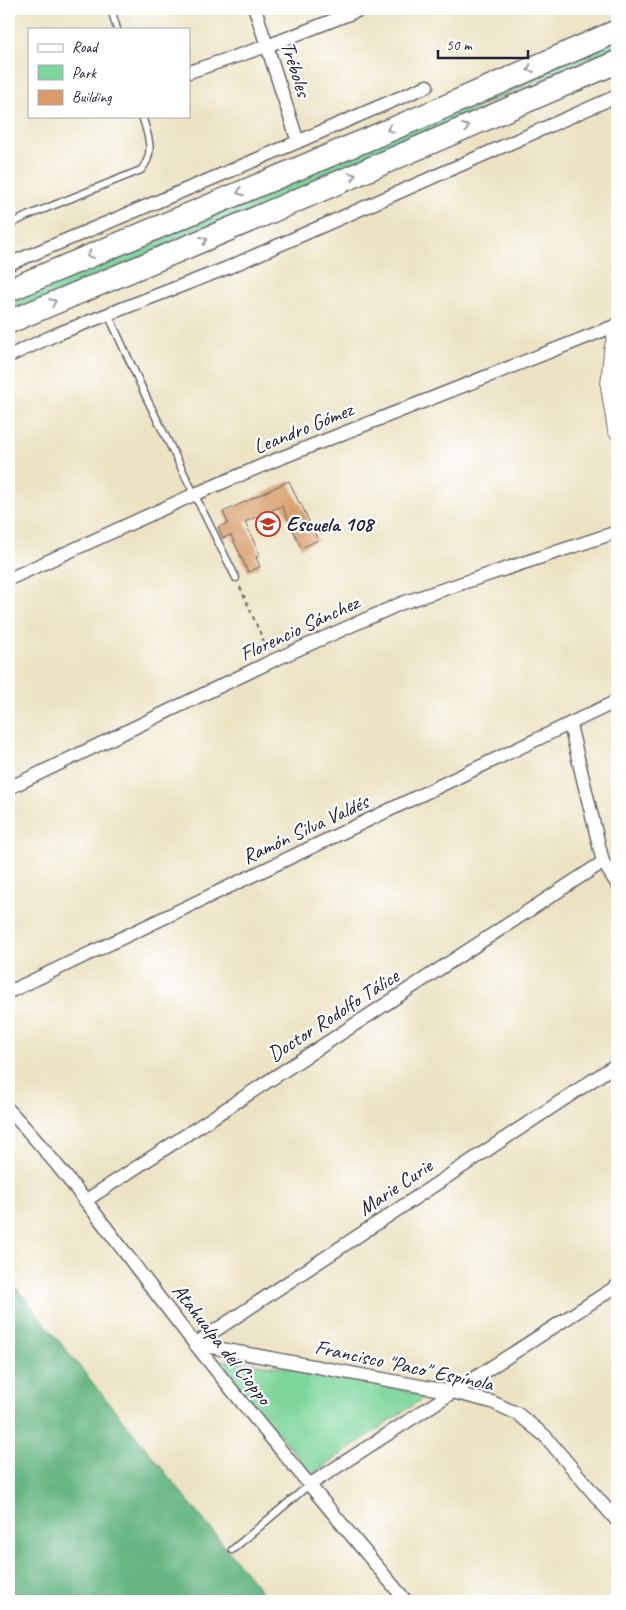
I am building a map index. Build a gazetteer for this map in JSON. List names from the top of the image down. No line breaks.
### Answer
{"streets":{"street":["Tréboles","Leandro Gómez","Florencio Sánchez","Ramón Silva Valdés","Doctor Rodolfo Tálice","Marie Curie","Atahualpa del Cioppo","Francisco \"Paco\" Espínola"]},"crossings":[["Doctor Rodolfo Tálice","Atahualpa del Cioppo"],["Marie Curie","Atahualpa del Cioppo"],["Marie Curie","Francisco \"Paco\" Espínola"],["Atahualpa del Cioppo","Francisco \"Paco\" Espínola"]],"places":{"school or university":["Escuela 108"]},"legend":["Road","Park","Building"],"scale_bar":"50 m"}
